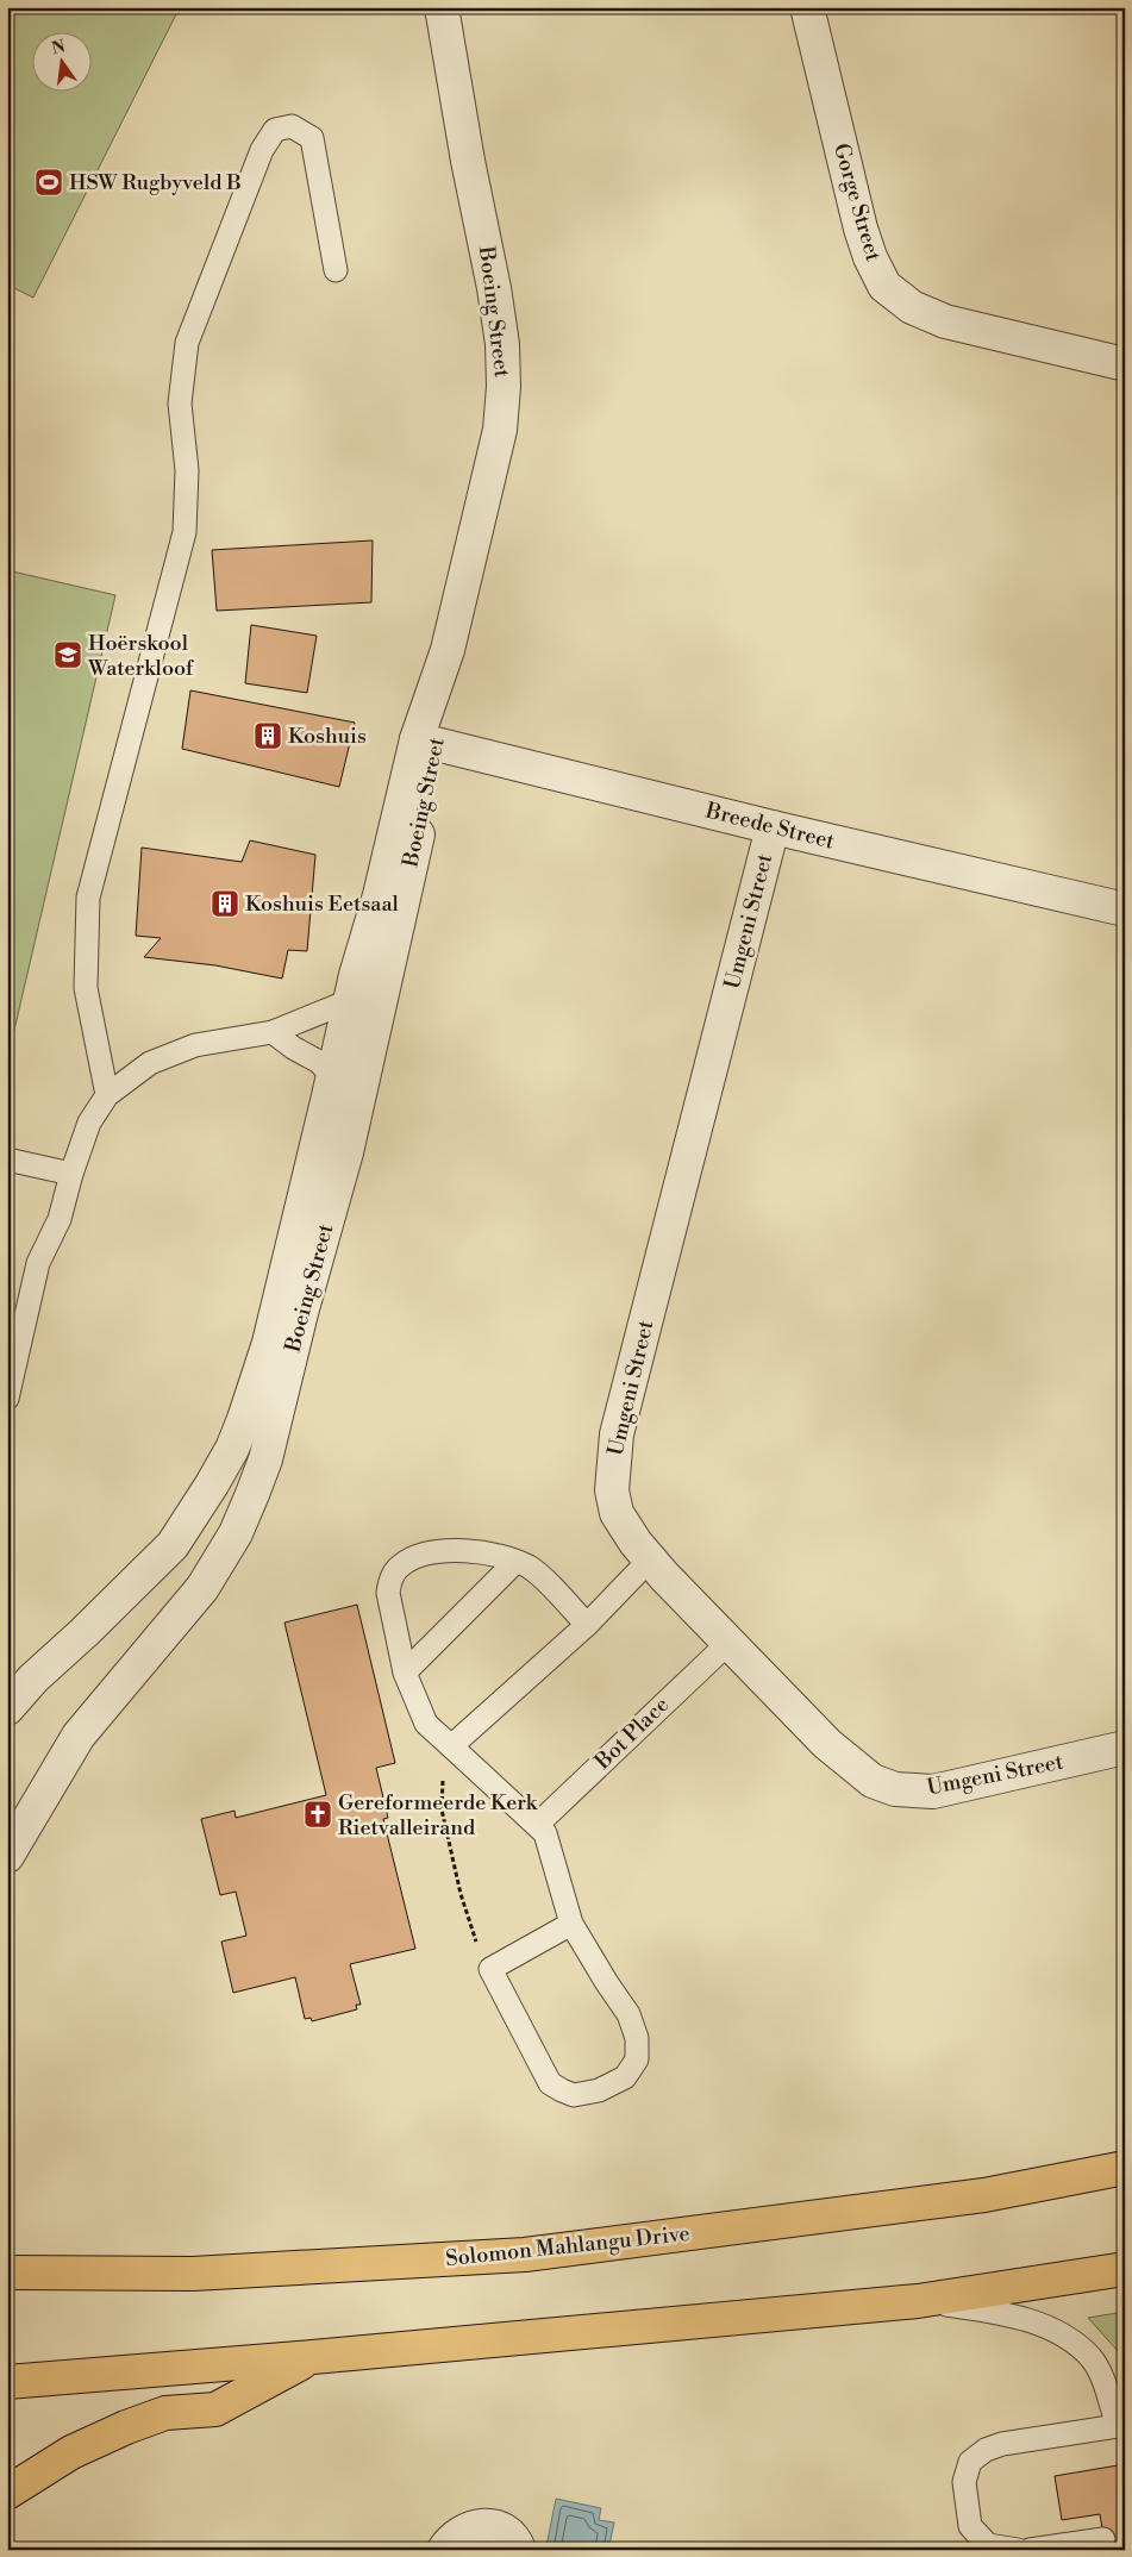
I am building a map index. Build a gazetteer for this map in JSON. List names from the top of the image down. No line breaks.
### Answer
{"streets":{"main road":["Solomon Mahlangu Drive"],"street":["Gorge Street","Boeing Street","Breede Street","Umgeni Street"],"lane":["Bot Place"]},"crossings":[["Boeing Street","Breede Street"],["Breede Street","Umgeni Street"],["Umgeni Street","Bot Place"]],"places":{"sports":["HSW Rugbyveld B"],"school or university":["Hoërskool Waterkloof"],"building":["Koshuis","Koshuis Eetsaal"],"church":["Gereformeerde Kerk Rietvalleirand"]},"north":"top"}
